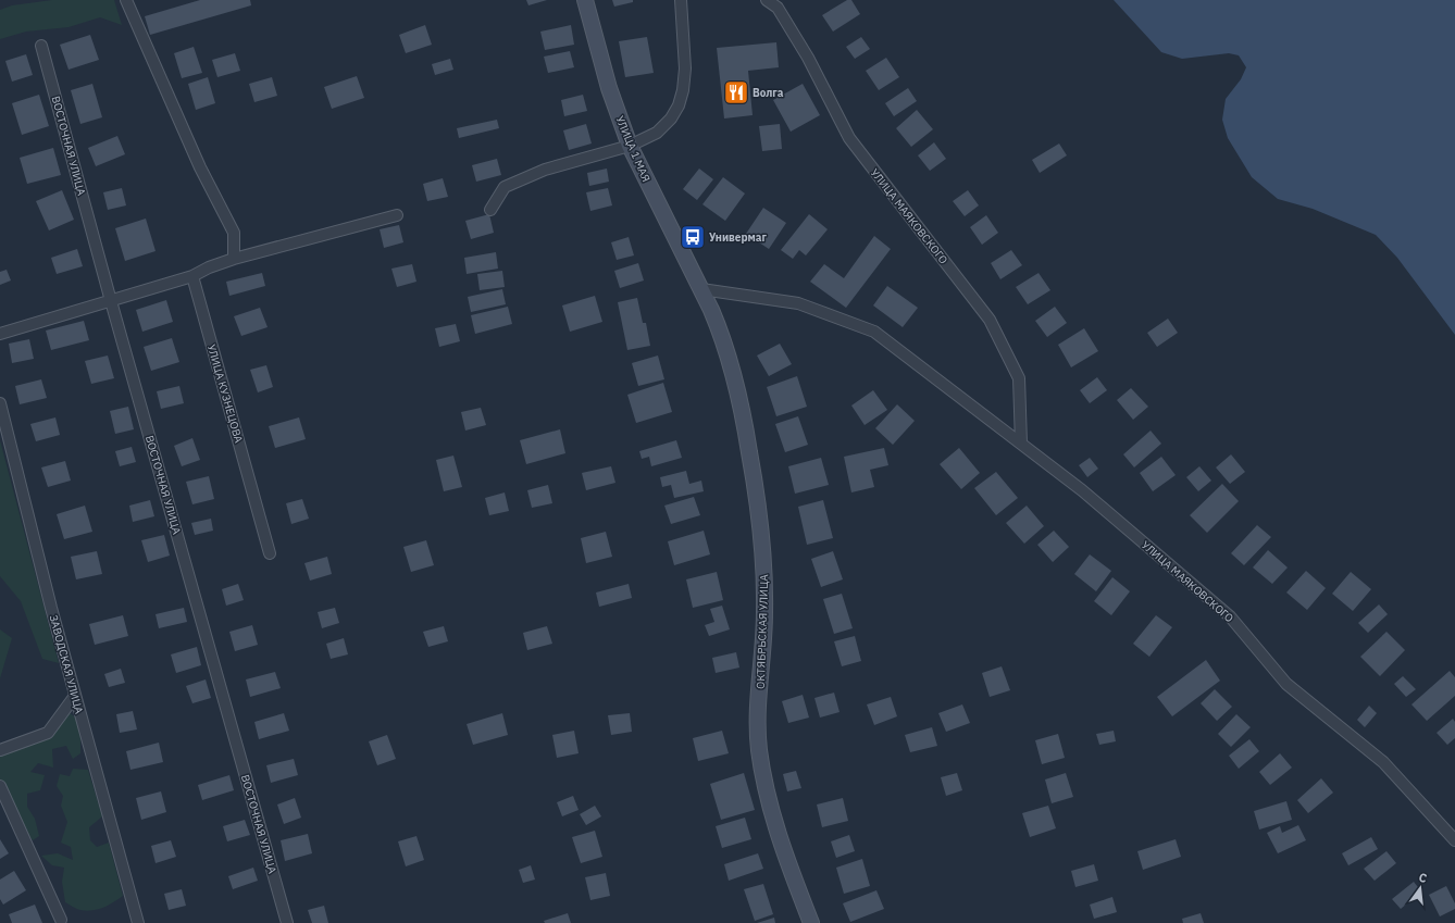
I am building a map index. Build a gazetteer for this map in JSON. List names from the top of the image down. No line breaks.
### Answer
{"streets":{"street":["ВОСТОЧНАЯ УЛИЦА","УЛИЦА 1 МАЯ","УЛИЦА МАЯКОВСКОГО","УЛИЦА КУЗНЕЦОВА","ОКТЯБРЬСКАЯ УЛИЦА","ЗАВОДСКАЯ УЛИЦА"]},"crossings":[["УЛИЦА 1 МАЯ","УЛИЦА МАЯКОВСКОГО"],["УЛИЦА 1 МАЯ","ОКТЯБРЬСКАЯ УЛИЦА"],["УЛИЦА МАЯКОВСКОГО","ОКТЯБРЬСКАЯ УЛИЦА"]],"places":{"restaurant":["Волга"],"bus stop":["Универмаг"]},"north":"top"}
